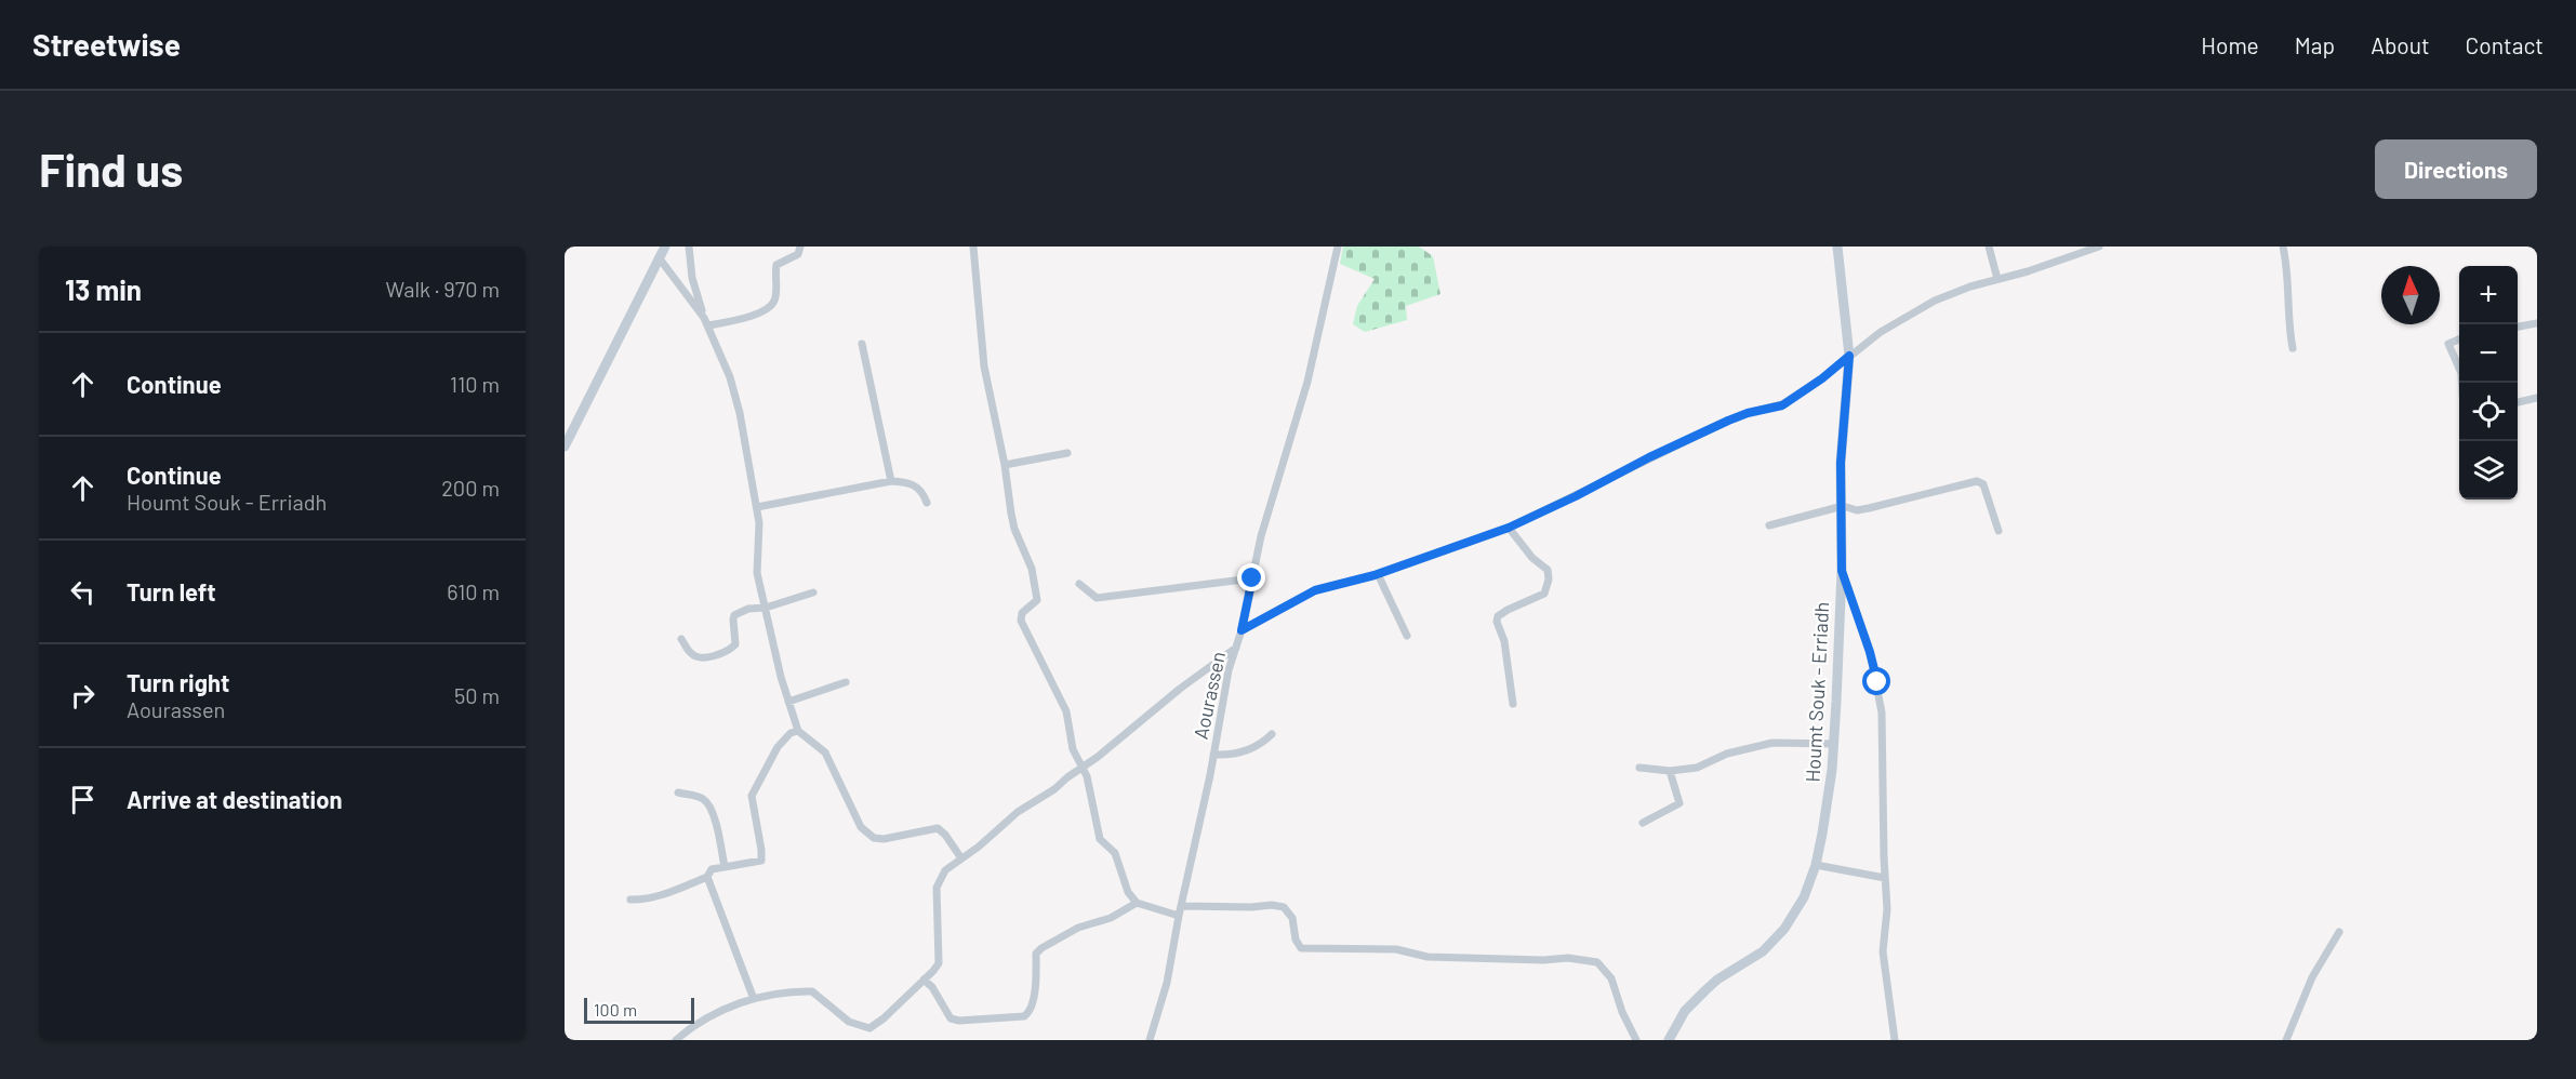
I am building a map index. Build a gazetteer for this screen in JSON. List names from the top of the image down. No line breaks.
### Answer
{"streets":{"street":["Houmt Souk - Erriadh","Aourassen"]},"scale_bar":"100 m","north":"top","page":{"header":"Streetwise","nav":["Home","Map","About","Contact"],"buttons":"Directions","title":"Find us","heading":["13 min","Walk · 970 m"],"map_buttons":["+","−"],"list":[["Continue","110 m"],["Continue","Houmt Souk - Erriadh","200 m"],["Turn left","610 m"],["Turn right","Aourassen","50 m"],"Arrive at destination"],"scale":"100 m"}}
